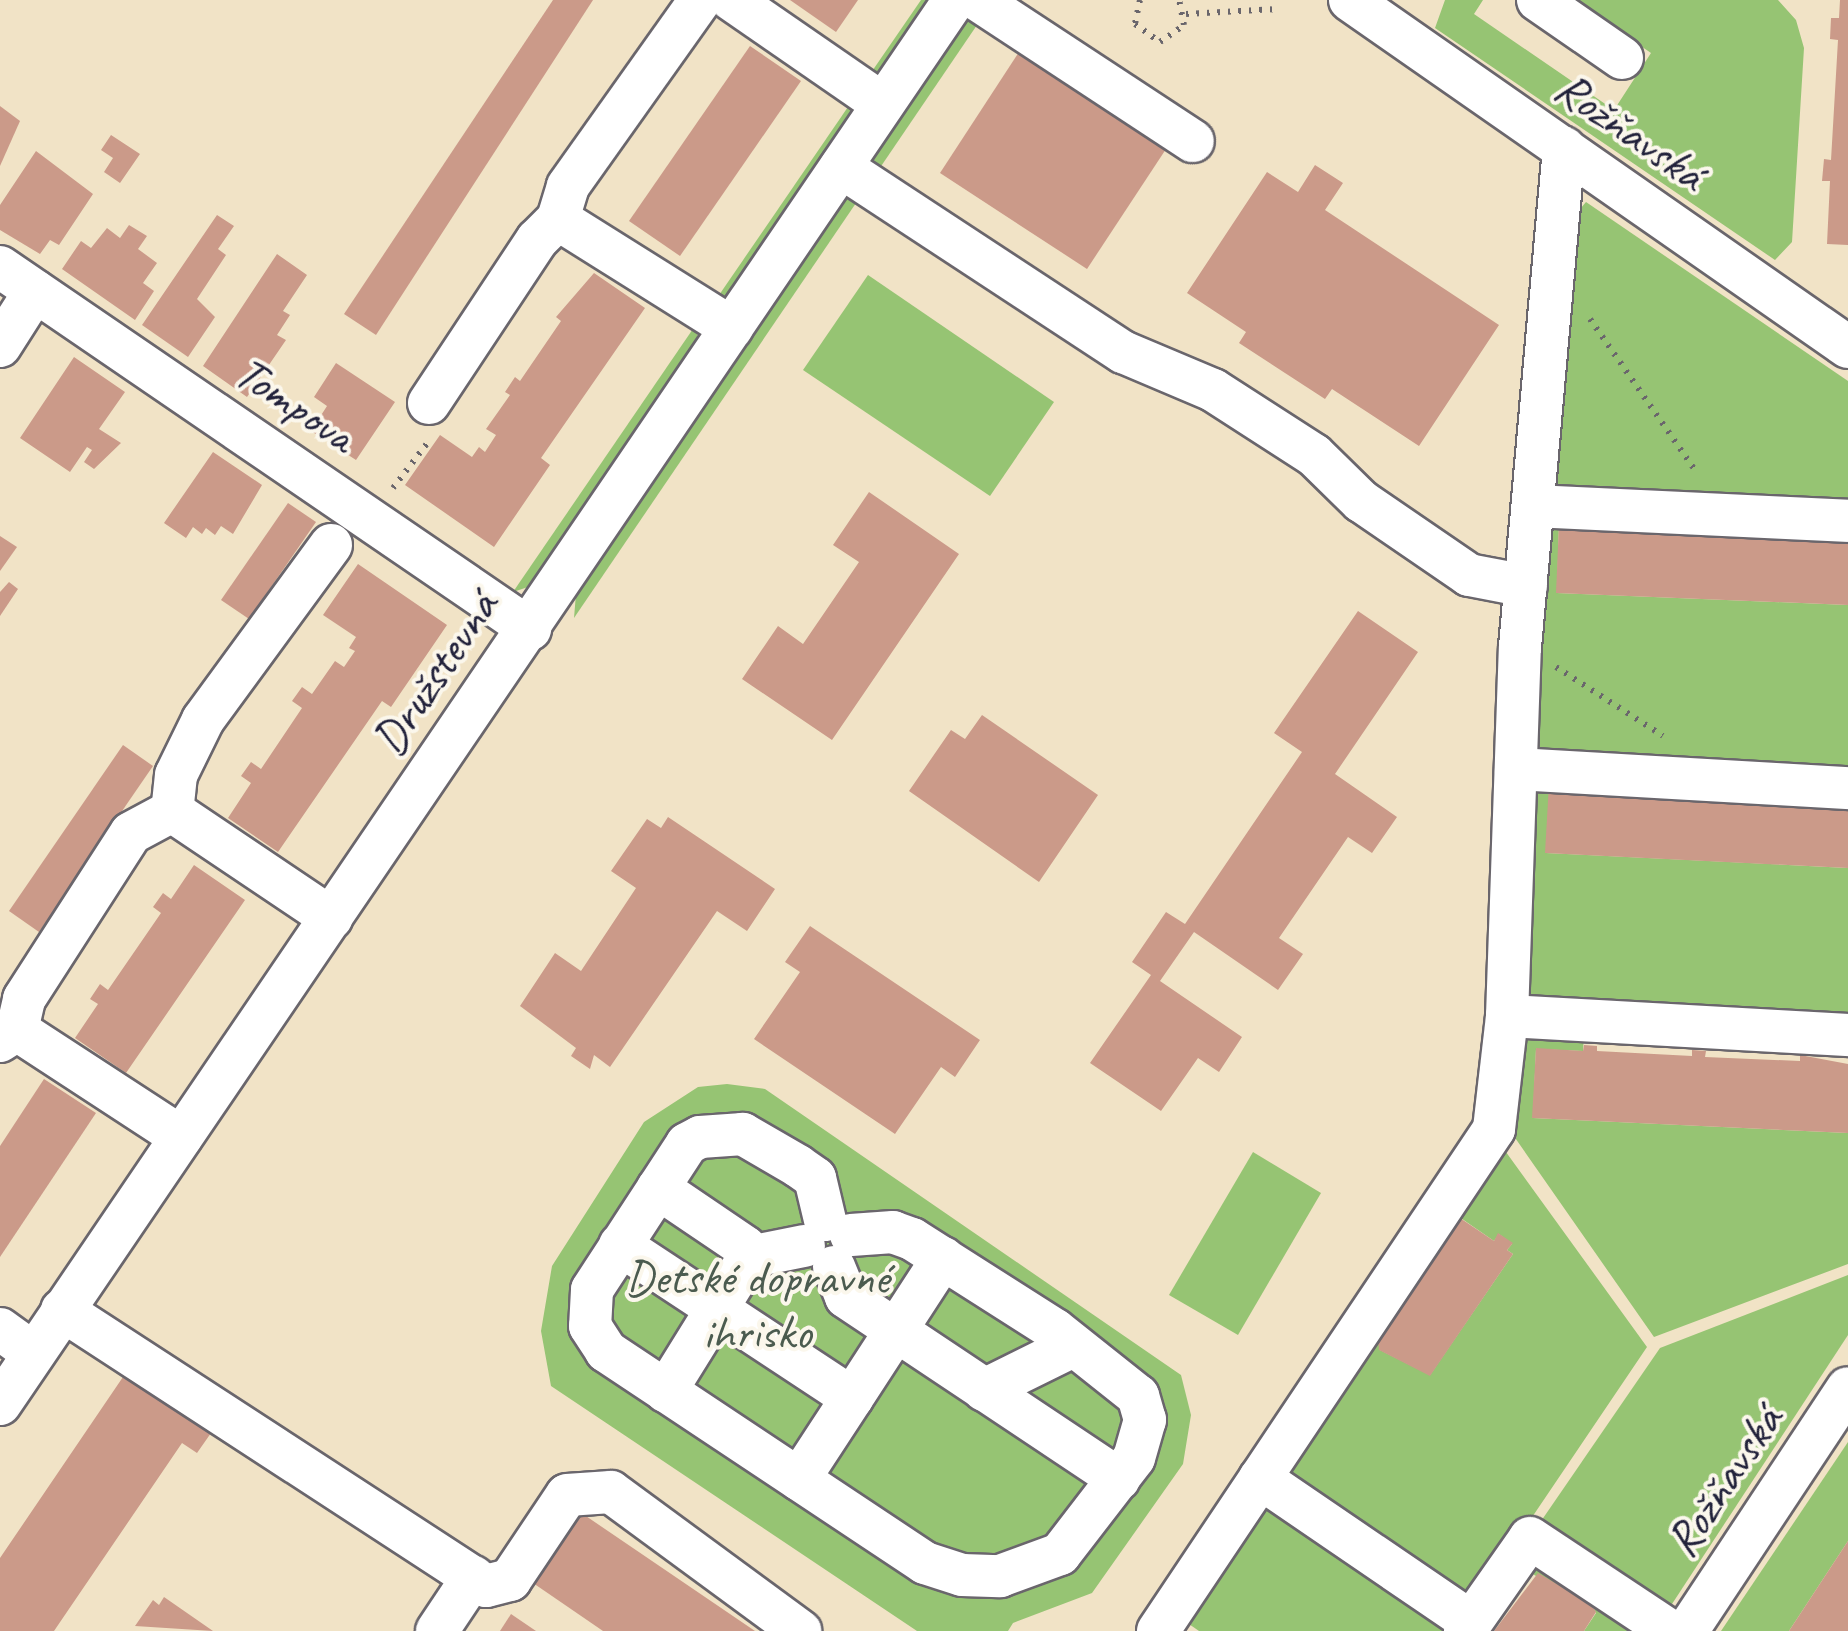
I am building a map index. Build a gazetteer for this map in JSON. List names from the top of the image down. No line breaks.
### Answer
{"streets":{"street":["Rožňavská","Tompova","Družstevná"]},"crossings":[["Tompova","Družstevná"]],"parks":["Detské dopravné ihrisko"]}
